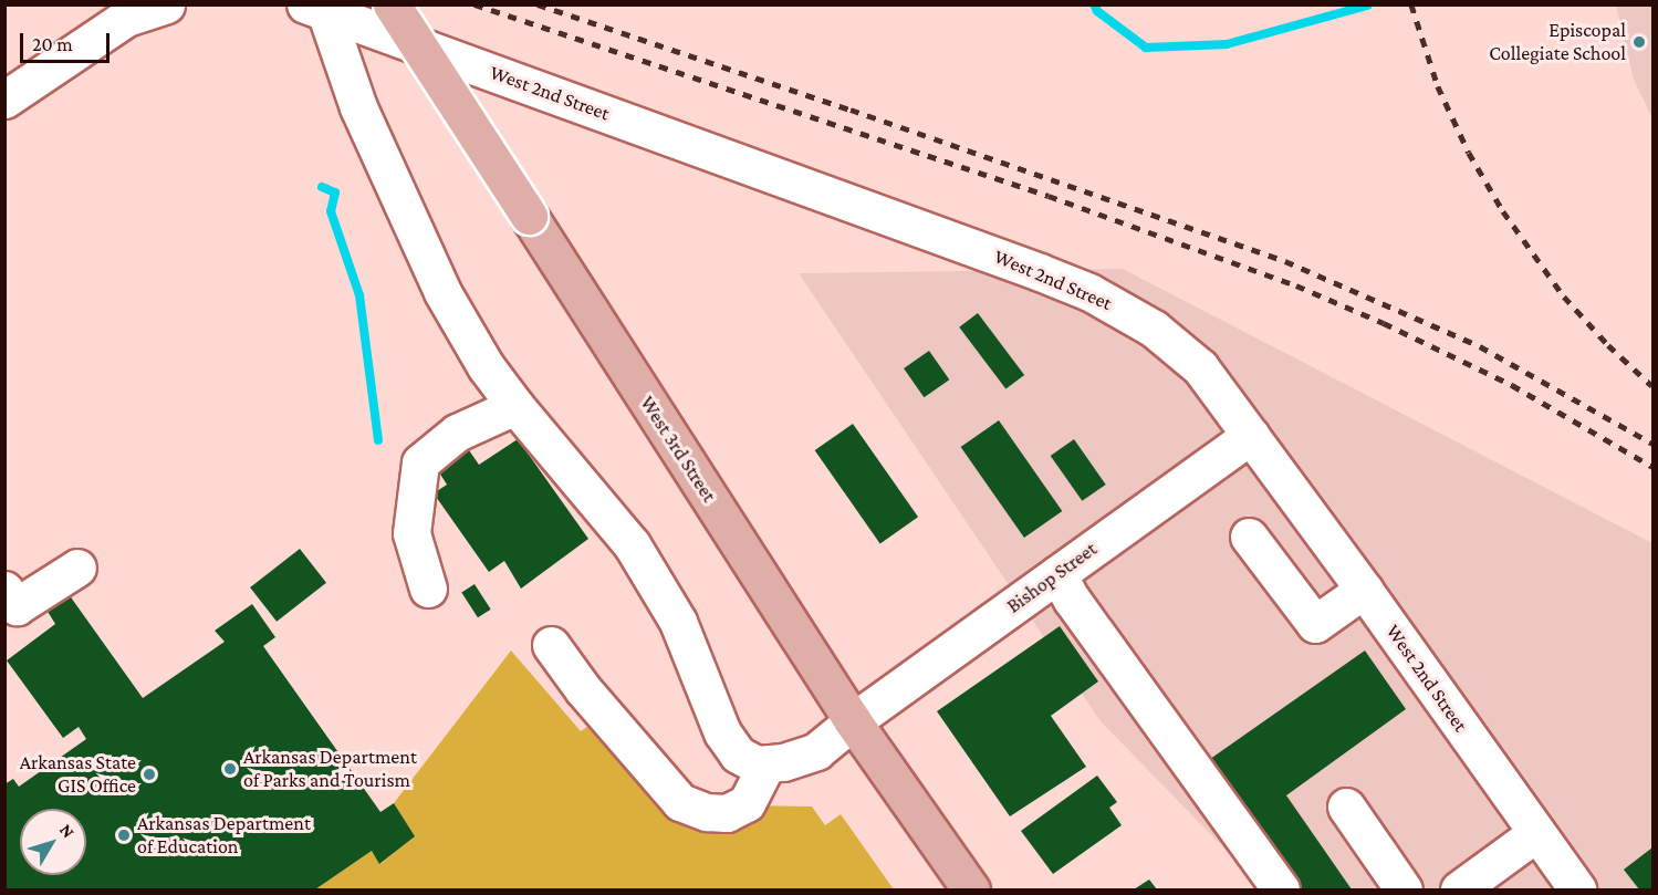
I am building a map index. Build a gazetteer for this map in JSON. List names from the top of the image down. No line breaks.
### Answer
{"streets":{"main road":["West 3rd Street"],"street":["West 2nd Street","Bishop Street"]},"crossings":[["West 2nd Street","Bishop Street"],["West 3rd Street","Bishop Street"]],"places":["Episcopal Collegiate School","Arkansas Department of Parks and Tourism","Arkansas State GIS Office","Arkansas Department of Education"],"scale_bar":"20 m","north":"top right"}
